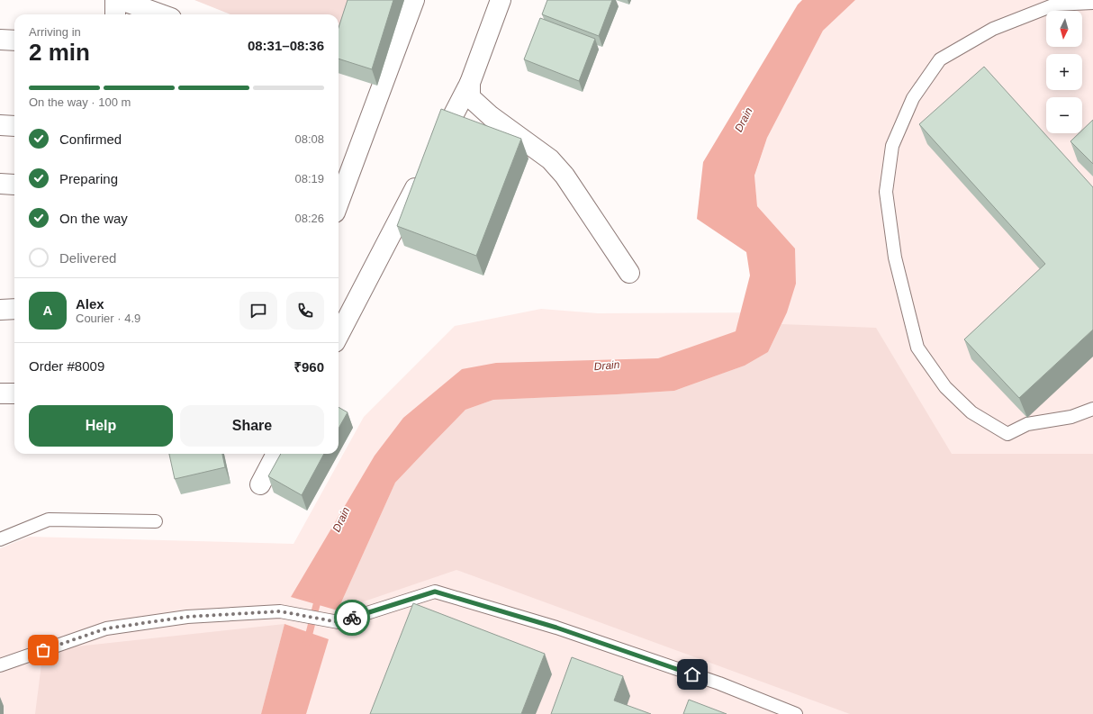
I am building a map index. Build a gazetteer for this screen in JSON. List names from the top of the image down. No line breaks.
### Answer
{"water":["Drain"],"north":"bottom","page":{"map_buttons":["+","−"],"heading":["2 min","Arriving in","08:31–08:36"],"panel":["Alex","Courier · 4.9","Order #8009","₹960"],"bar":"On the way · 100 m","list":[["Confirmed","08:08"],["Preparing","08:19"],["On the way","08:26"],"Delivered"],"round":"A","buttons":["Help","Share"]}}
